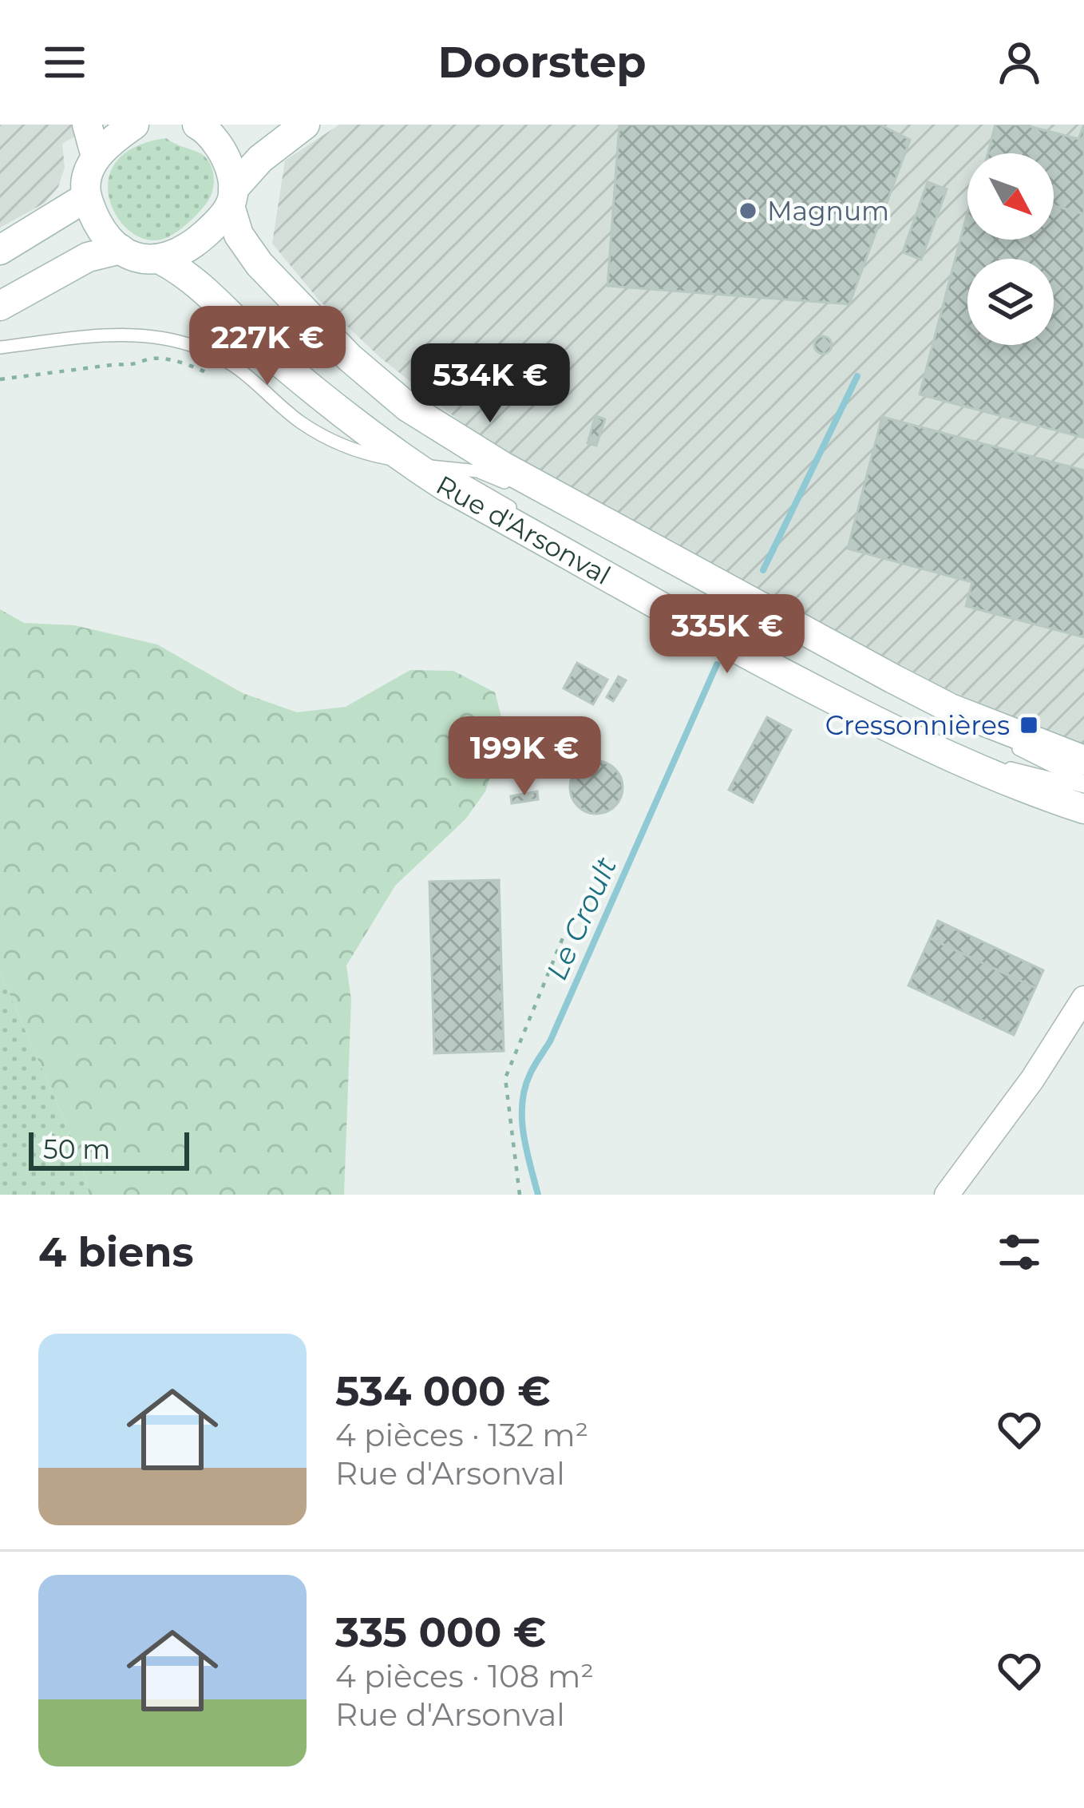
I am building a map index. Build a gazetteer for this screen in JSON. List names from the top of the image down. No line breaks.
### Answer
{"streets":{"main road":["Rue d'Arsonval"]},"water":["Le Croult"],"places":{"other":["Magnum"],"transit":["Cressonnières"]},"scale_bar":"50 m","north":"bottom right","page":{"header":"Doorstep","price":["227K €","534K €","335K €","199K €"],"scale":"50 m","heading":"4 biens","list":[{"name":"534 000 €","note":"4 pièces · 132 m² · Rue d'Arsonval"},{"name":"335 000 €","note":"4 pièces · 108 m² · Rue d'Arsonval"}]}}
